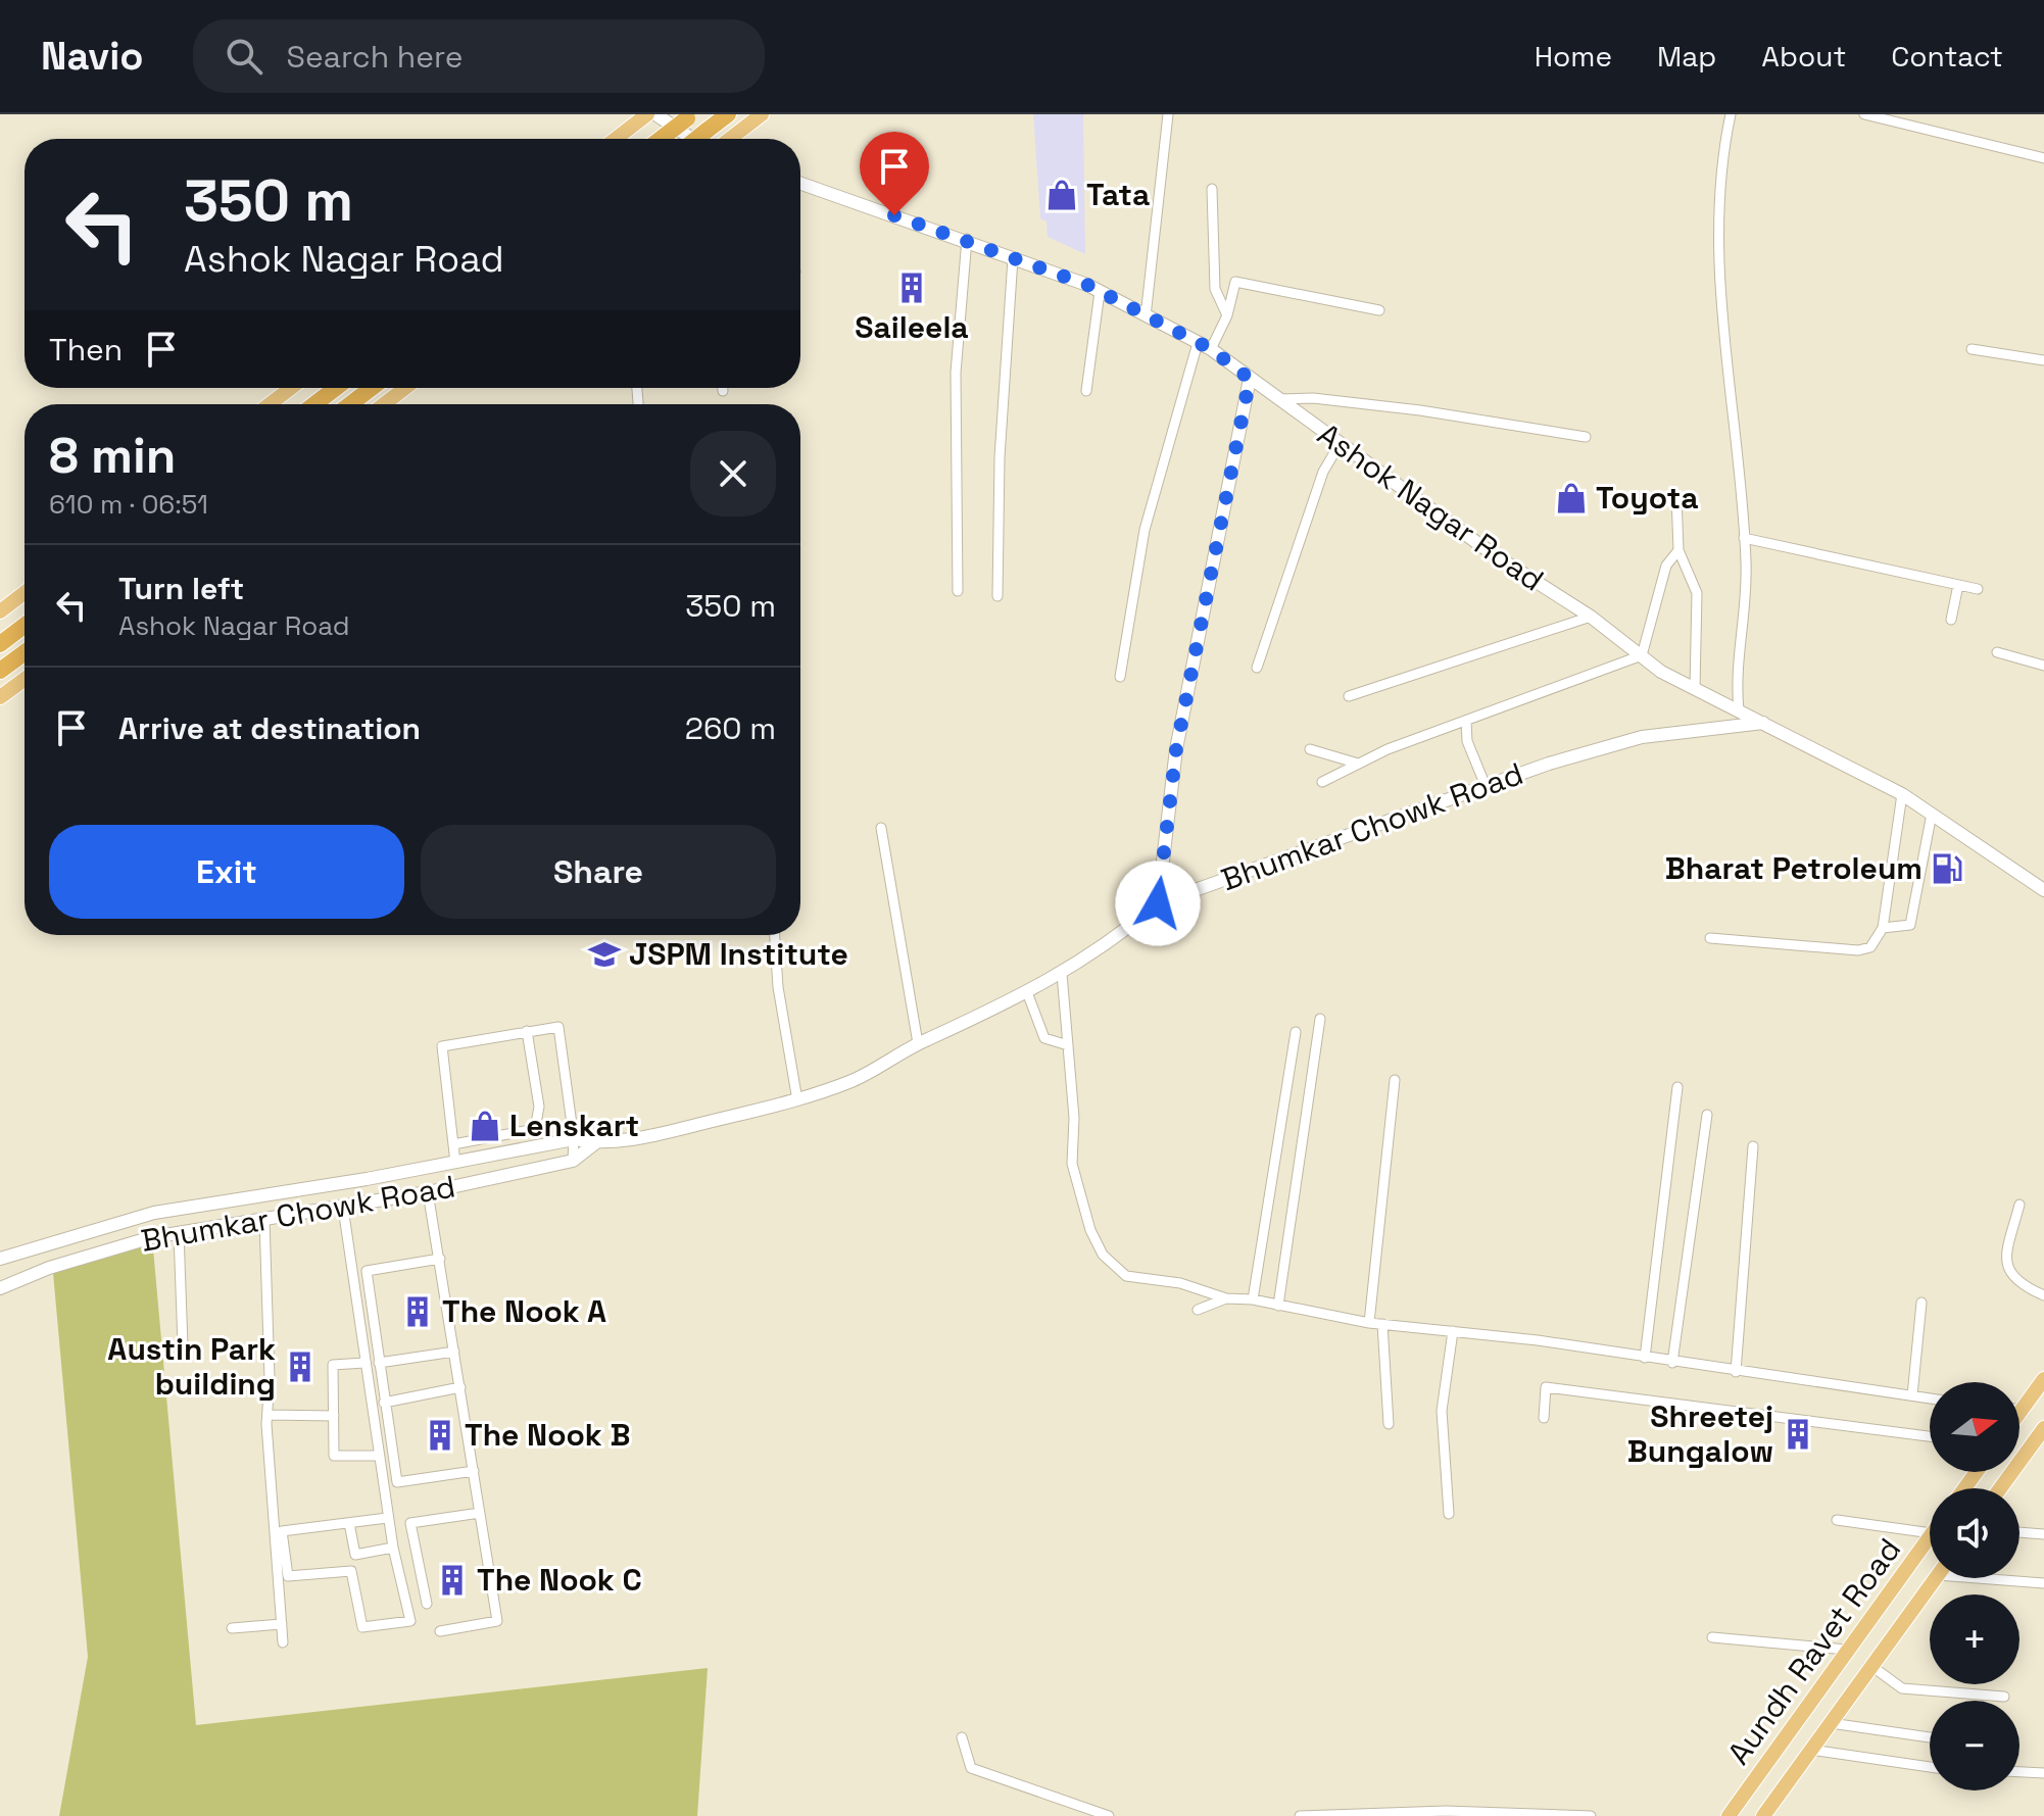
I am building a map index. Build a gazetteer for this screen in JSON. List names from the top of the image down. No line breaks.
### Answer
{"streets":{"main road":["Aundh Ravet Road"],"street":["Ashok Nagar Road","Bhumkar Chowk Road"]},"crossings":[["Ashok Nagar Road","Bhumkar Chowk Road"]],"places":{"shop":["Tata","Toyota","Lenskart"],"building":["Saileela","The Nook A","Austin Park building","Shreetej Bungalow","The Nook B","The Nook C"],"fuel station":["Bharat Petroleum"],"school or university":["JSPM Institute"]},"north":"right","page":{"header":"Navio","search":"Search here","nav":["Home","Map","About","Contact"],"turn":["350 m","Ashok Nagar Road"],"then":"Then","heading":["8 min","610 m · 06:51"],"list":[{"name":"Turn left","note":"Ashok Nagar Road","value":"350 m"},{"name":"Arrive at destination","value":"260 m"}],"buttons":["Exit","Share"],"map_buttons":["+","−"]}}
